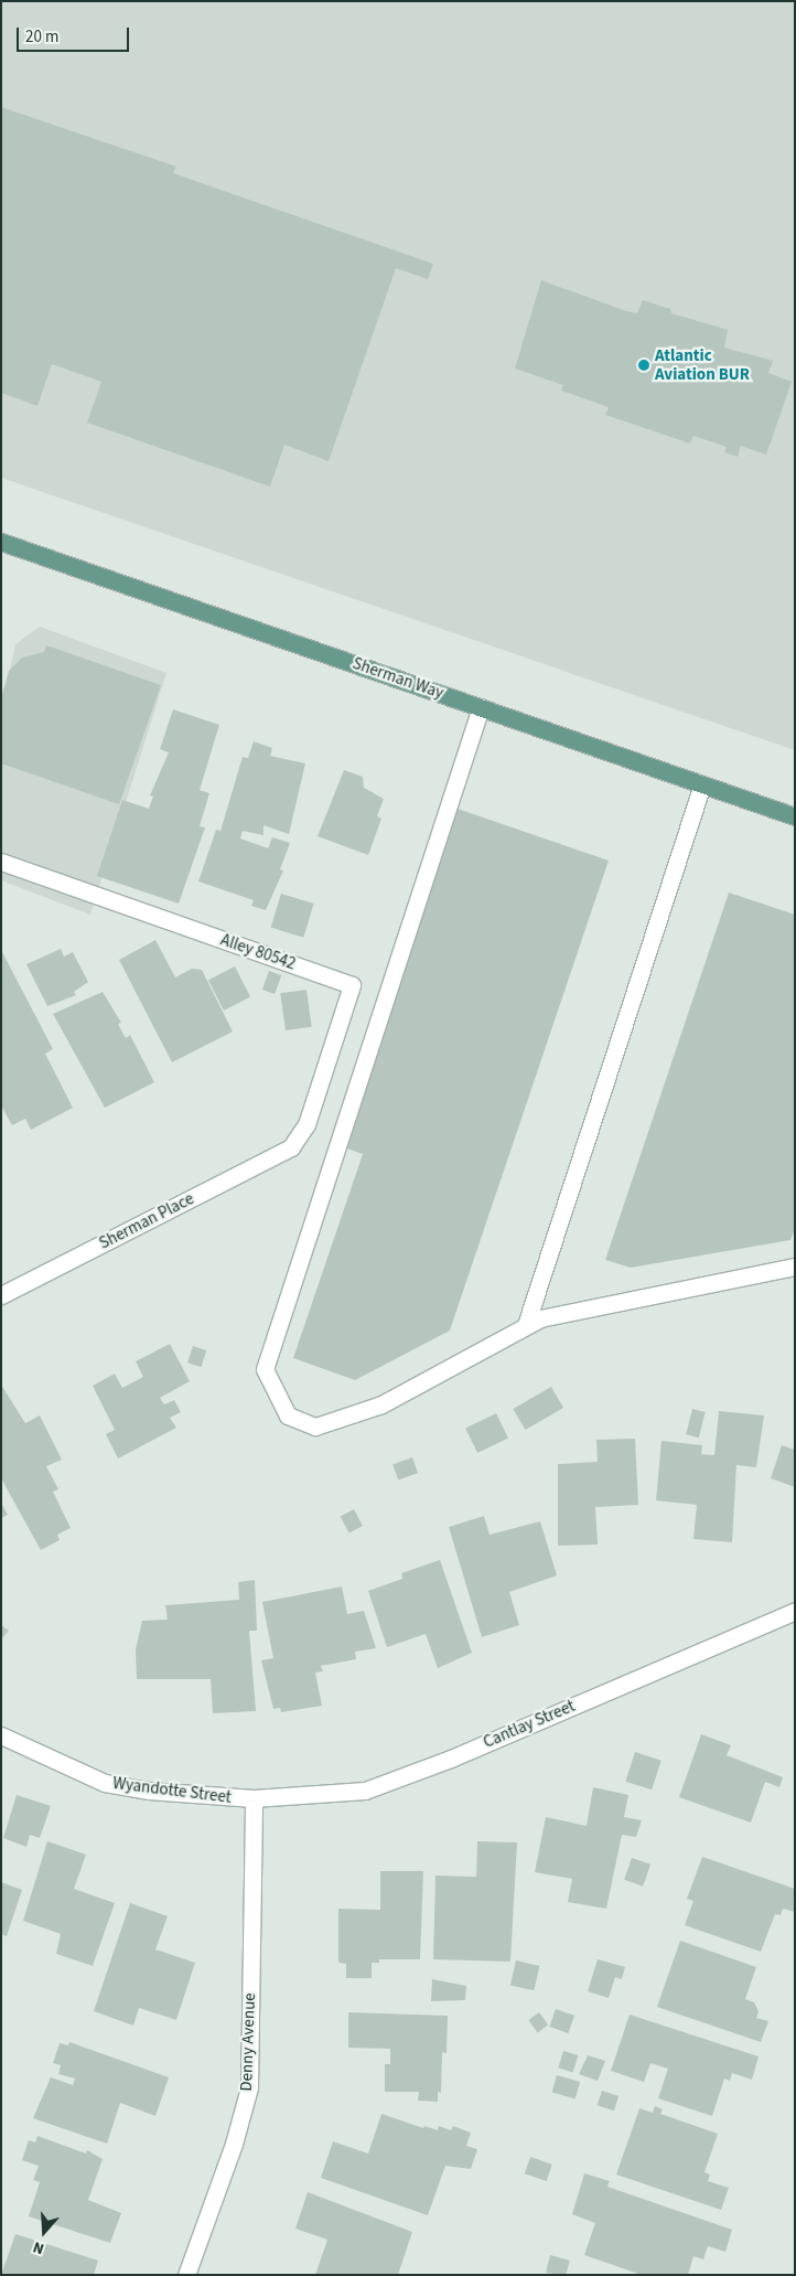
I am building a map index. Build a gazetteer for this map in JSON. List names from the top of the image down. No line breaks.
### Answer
{"streets":{"main road":["Sherman Way"],"street":["Alley 80542","Sherman Place","Cantlay Street","Wyandotte Street","Denny Avenue"]},"crossings":[["Alley 80542","Sherman Place"],["Cantlay Street","Wyandotte Street"],["Cantlay Street","Denny Avenue"],["Wyandotte Street","Denny Avenue"]],"places":["Atlantic Aviation BUR"],"scale_bar":"20 m","north":"bottom"}
